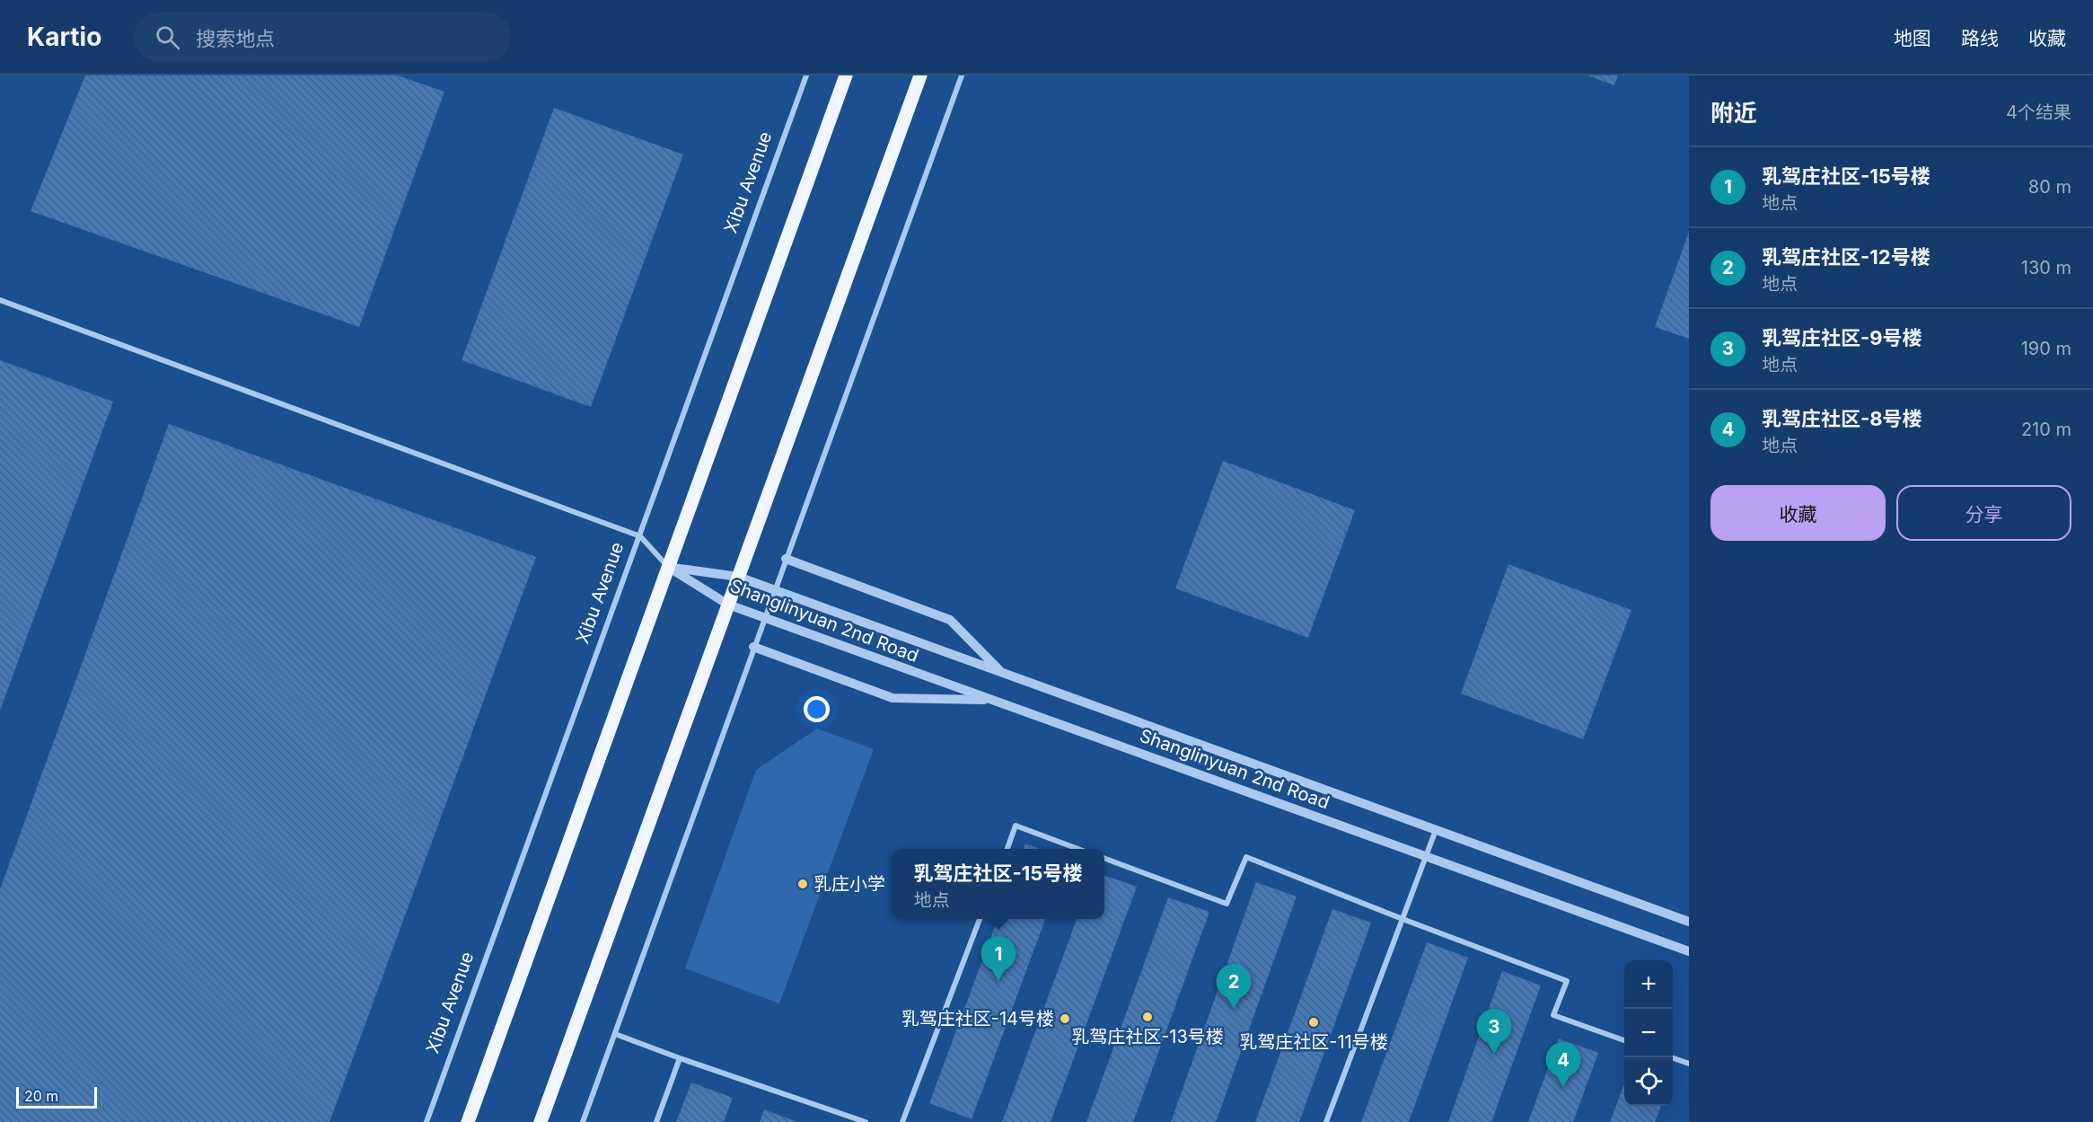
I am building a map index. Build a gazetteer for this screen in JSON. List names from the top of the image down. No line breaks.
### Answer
{"streets":{"street":["Xibu Avenue","Shanglinyuan 2nd Road"]},"places":["乳庄小学","乳驾庄社区-13号楼","乳驾庄社区-14号楼","乳驾庄社区-11号楼"],"scale_bar":"20 m","page":{"header":"Kartio","search":"搜索地点","nav":["地图","路线","收藏"],"heading":["附近","4个结果"],"list":[{"mark":"1","name":"乳驾庄社区-15号楼","note":"地点","value":"80 m"},{"mark":"2","name":"乳驾庄社区-12号楼","note":"地点","value":"130 m"},{"mark":"3","name":"乳驾庄社区-9号楼","note":"地点","value":"190 m"},{"mark":"4","name":"乳驾庄社区-8号楼","note":"地点","value":"210 m"}],"buttons":["收藏","分享"],"popup":["乳驾庄社区-15号楼","地点"],"pins":["1","2","3","4"],"map_buttons":["+","−"],"scale":"20 m"}}
